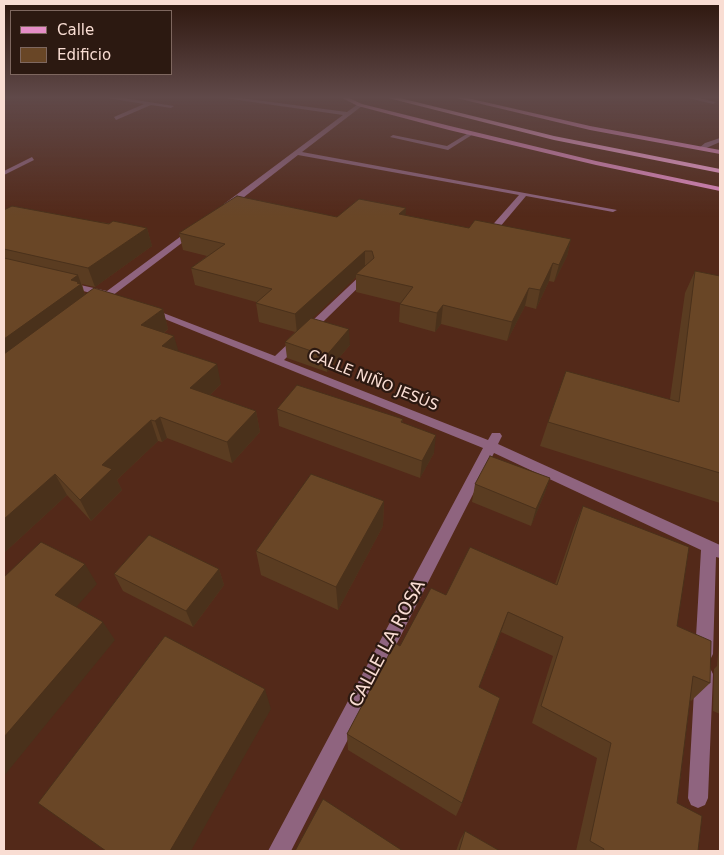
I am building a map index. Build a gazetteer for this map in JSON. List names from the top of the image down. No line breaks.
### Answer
{"streets":{"street":["CALLE NIÑO JESÚS","CALLE LA ROSA"]},"crossings":[["CALLE NIÑO JESÚS","CALLE LA ROSA"]],"legend":["Calle","Edificio"]}
